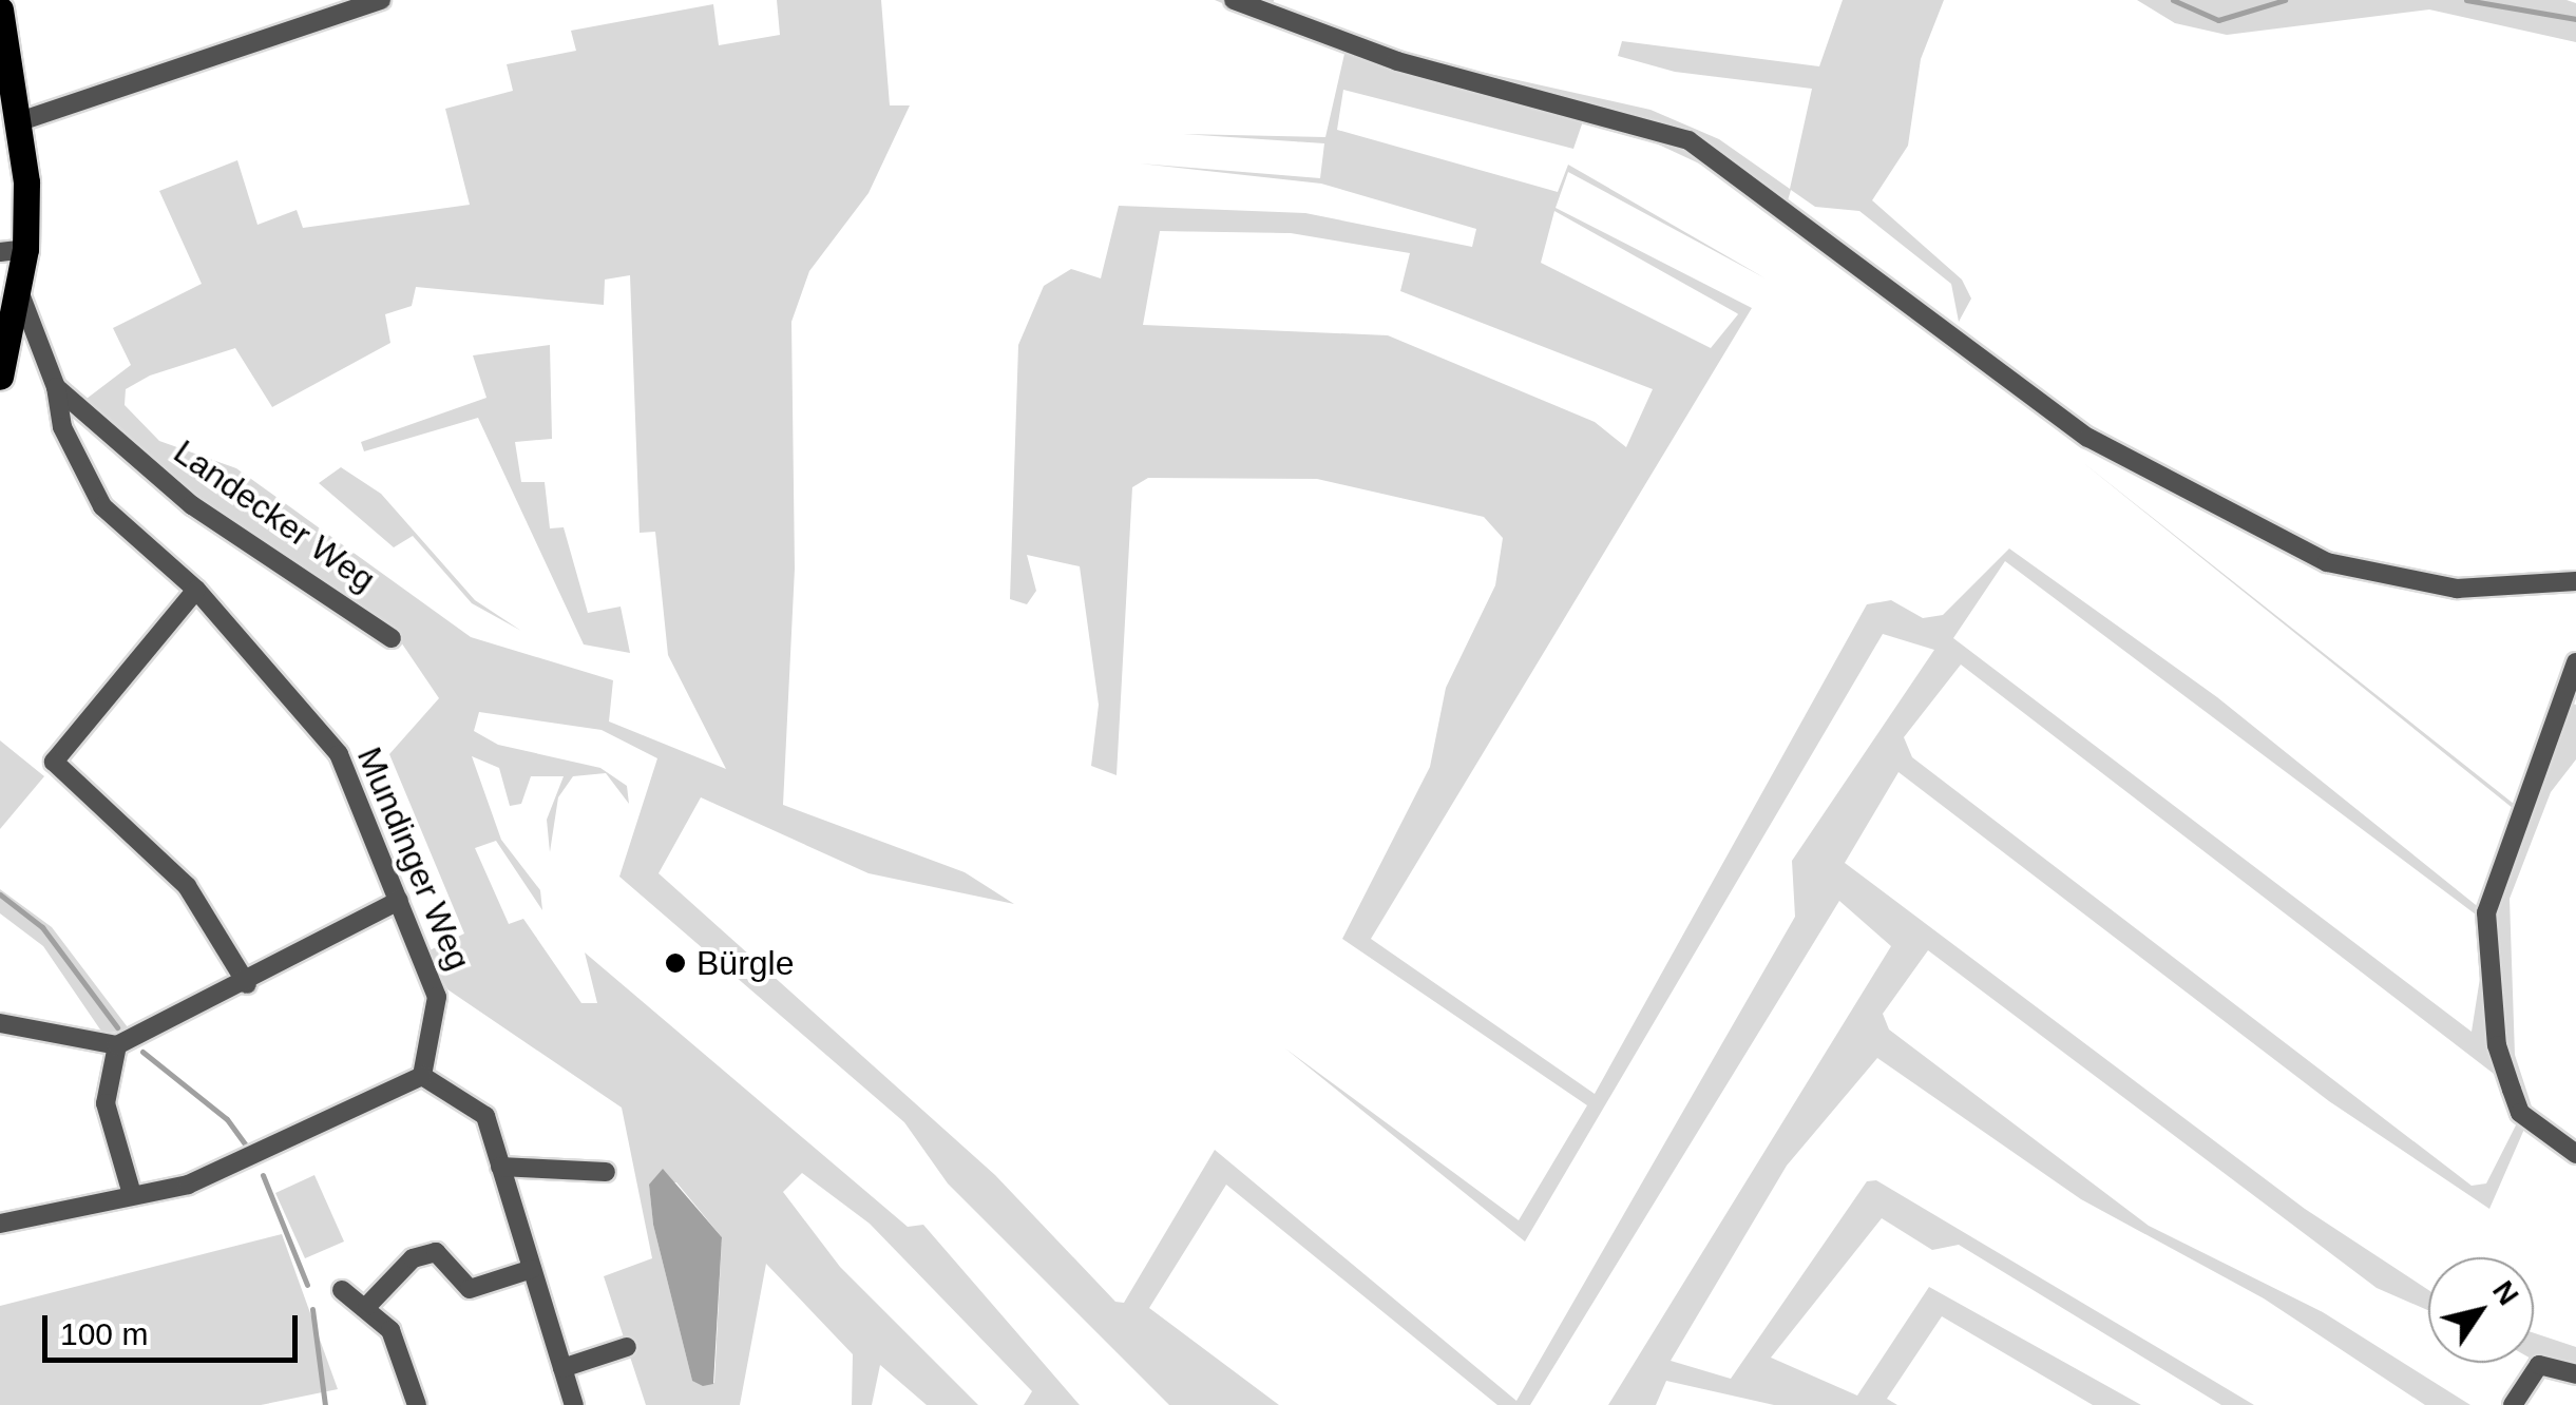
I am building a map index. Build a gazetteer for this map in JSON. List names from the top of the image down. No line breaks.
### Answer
{"streets":{"street":["Landecker Weg","Mundinger Weg"]},"crossings":[["Landecker Weg","Mundinger Weg"]],"places":["Bürgle"],"scale_bar":"100 m","north":"top right"}
